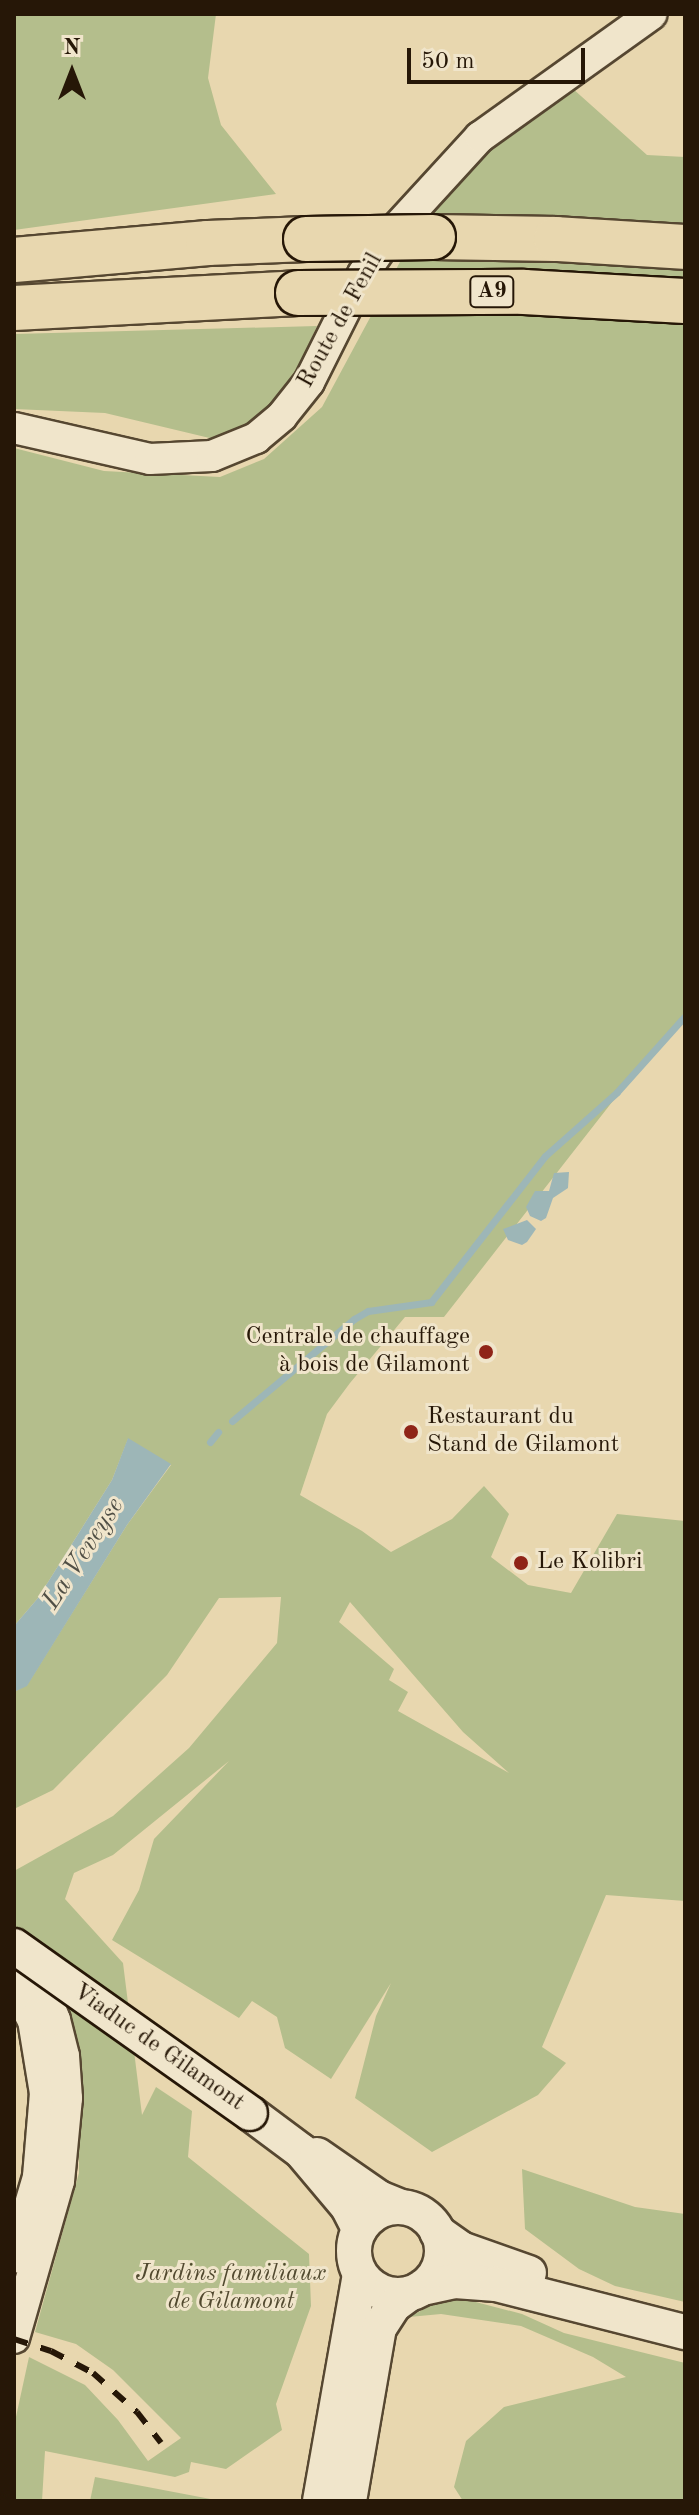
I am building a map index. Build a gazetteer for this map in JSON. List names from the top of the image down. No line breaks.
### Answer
{"streets":{"highway":["A9"],"main road":["Viaduc de Gilamont"],"street":["Route de Fenil"]},"water":["La Veveyse"],"parks":["Jardins familiaux de Gilamont"],"places":["Centrale de chauffage à bois de Gilamont","Restaurant du Stand de Gilamont","Le Kolibri"],"scale_bar":"50 m","north":"top"}
